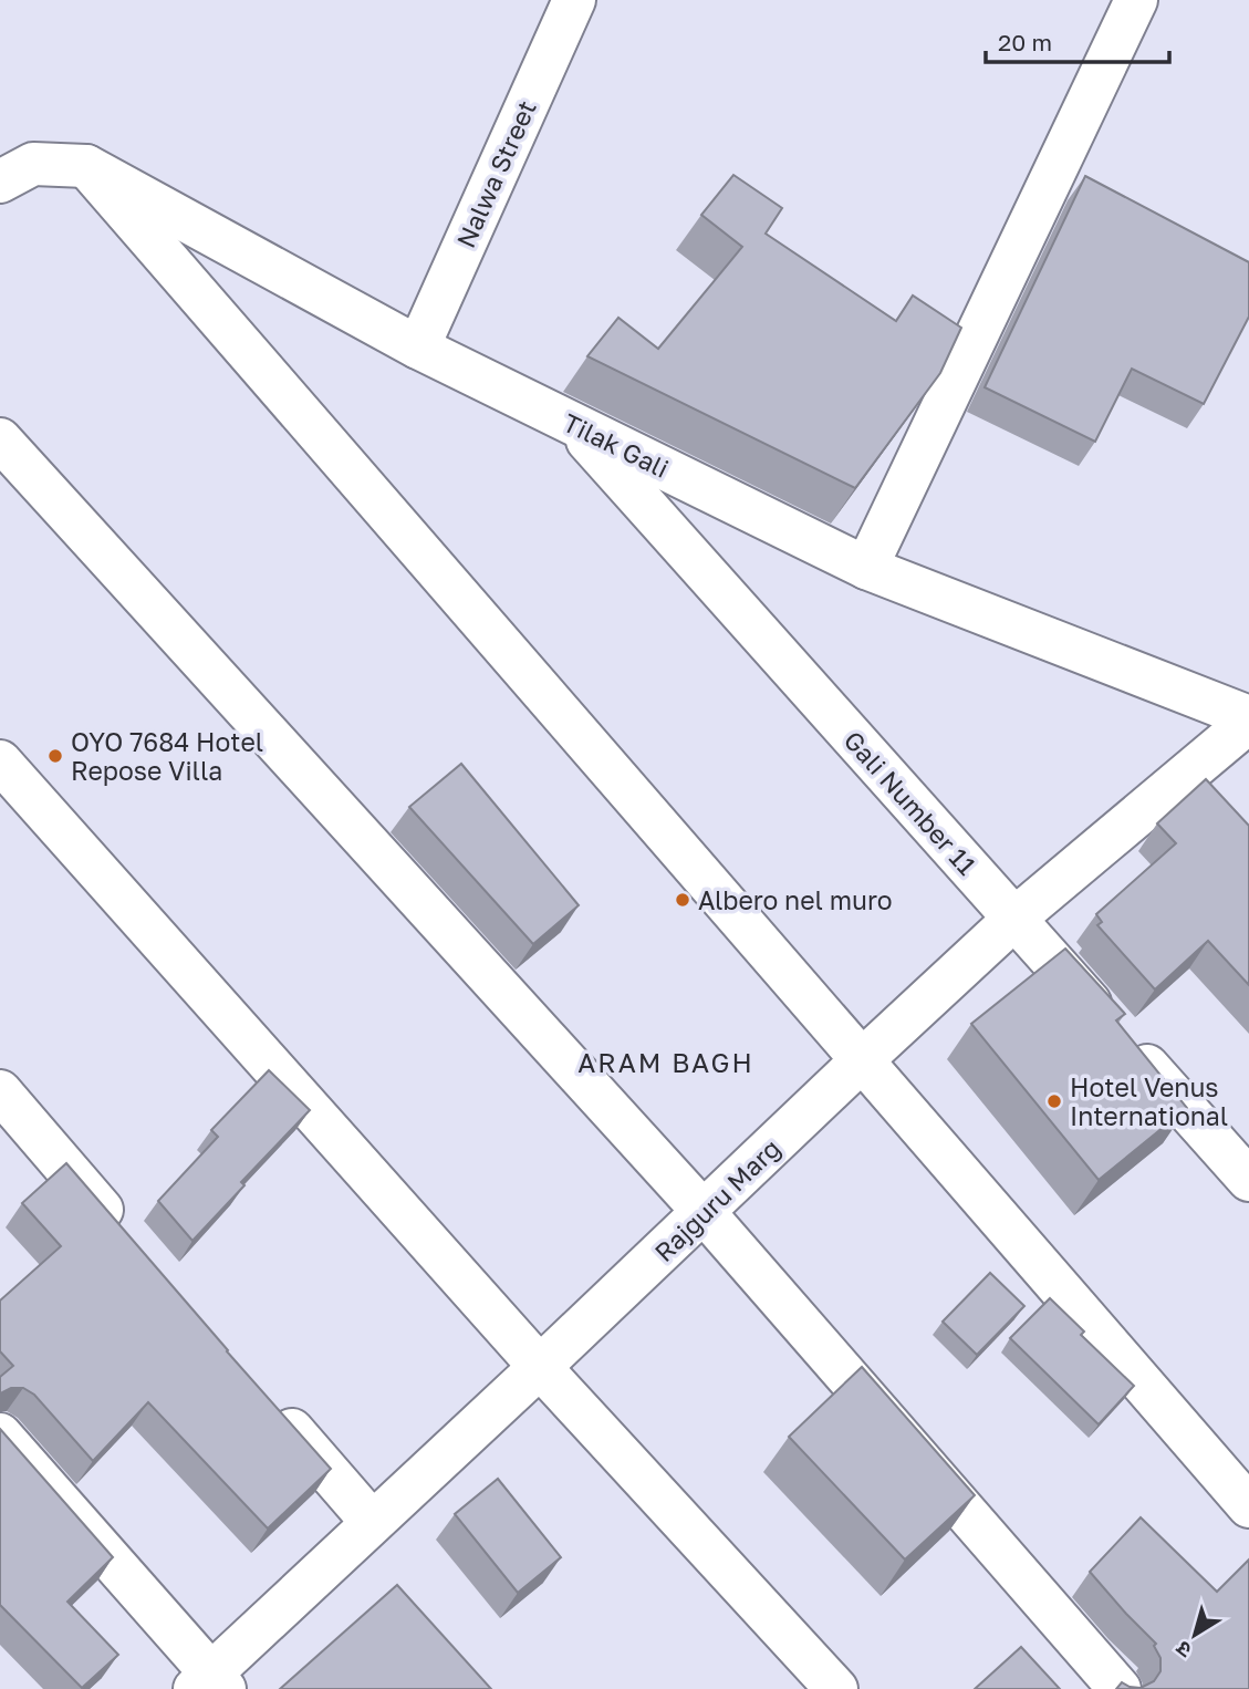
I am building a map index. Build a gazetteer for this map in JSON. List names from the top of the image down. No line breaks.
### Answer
{"streets":{"street":["Nalwa Street","Tilak Gali","Gali Number 11","Rajguru Marg"]},"crossings":[["Nalwa Street","Tilak Gali"],["Tilak Gali","Gali Number 11"],["Tilak Gali","Rajguru Marg"],["Gali Number 11","Rajguru Marg"]],"districts":["ARAM BAGH"],"places":["OYO 7684 Hotel Repose Villa","Albero nel muro","Hotel Venus International"],"scale_bar":"20 m","north":"bottom left"}
